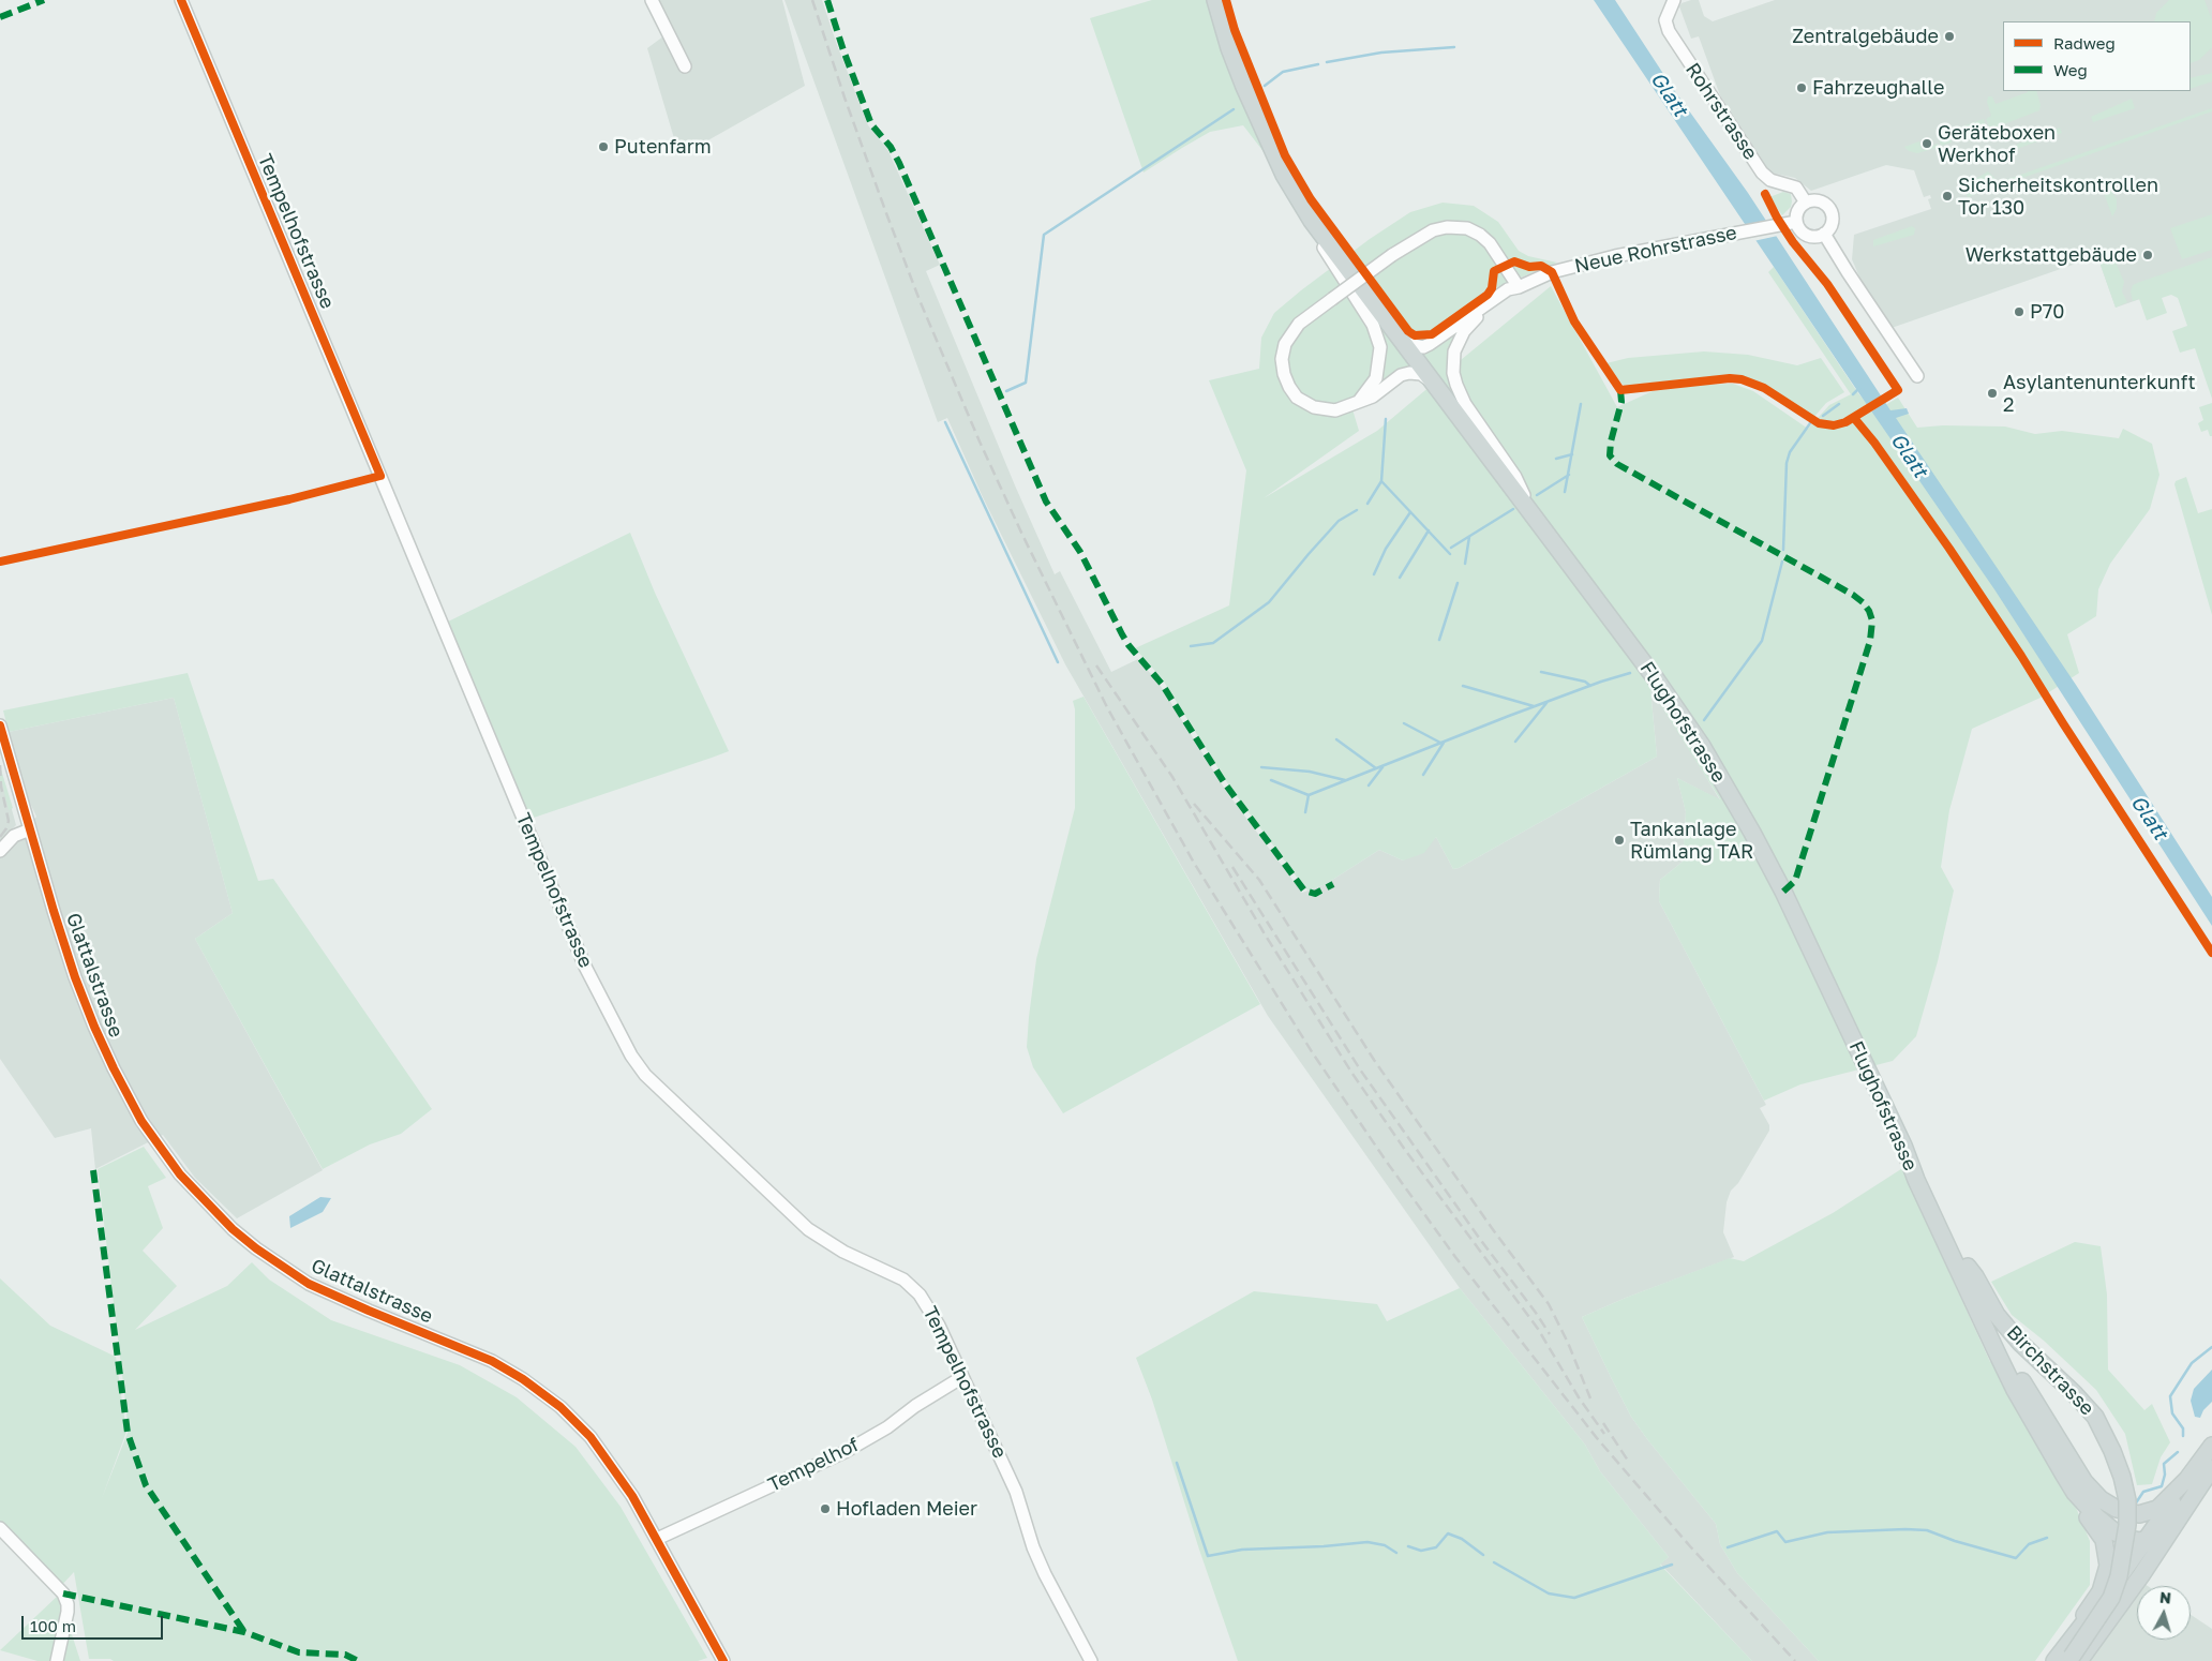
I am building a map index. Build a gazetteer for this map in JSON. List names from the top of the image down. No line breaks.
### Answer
{"streets":{"main road":["Flughofstrasse","Birchstrasse"],"street":["Rohrstrasse","Tempelhofstrasse","Neue Rohrstrasse","Glattalstrasse","Tempelhof"]},"crossings":[["Rohrstrasse","Neue Rohrstrasse"],["Tempelhofstrasse","Tempelhof"],["Neue Rohrstrasse","Flughofstrasse"],["Flughofstrasse","Birchstrasse"],["Glattalstrasse","Tempelhof"]],"water":["Glatt"],"places":["Zentralgebäude","Fahrzeughalle","Geräteboxen Werkhof","Putenfarm","Sicherheitskontrollen Tor 130","Werkstattgebäude","P70","Asylantenunterkunft 2","Tankanlage Rümlang TAR","Hofladen Meier"],"legend":["Radweg","Weg"],"scale_bar":"100 m","north":"top"}
